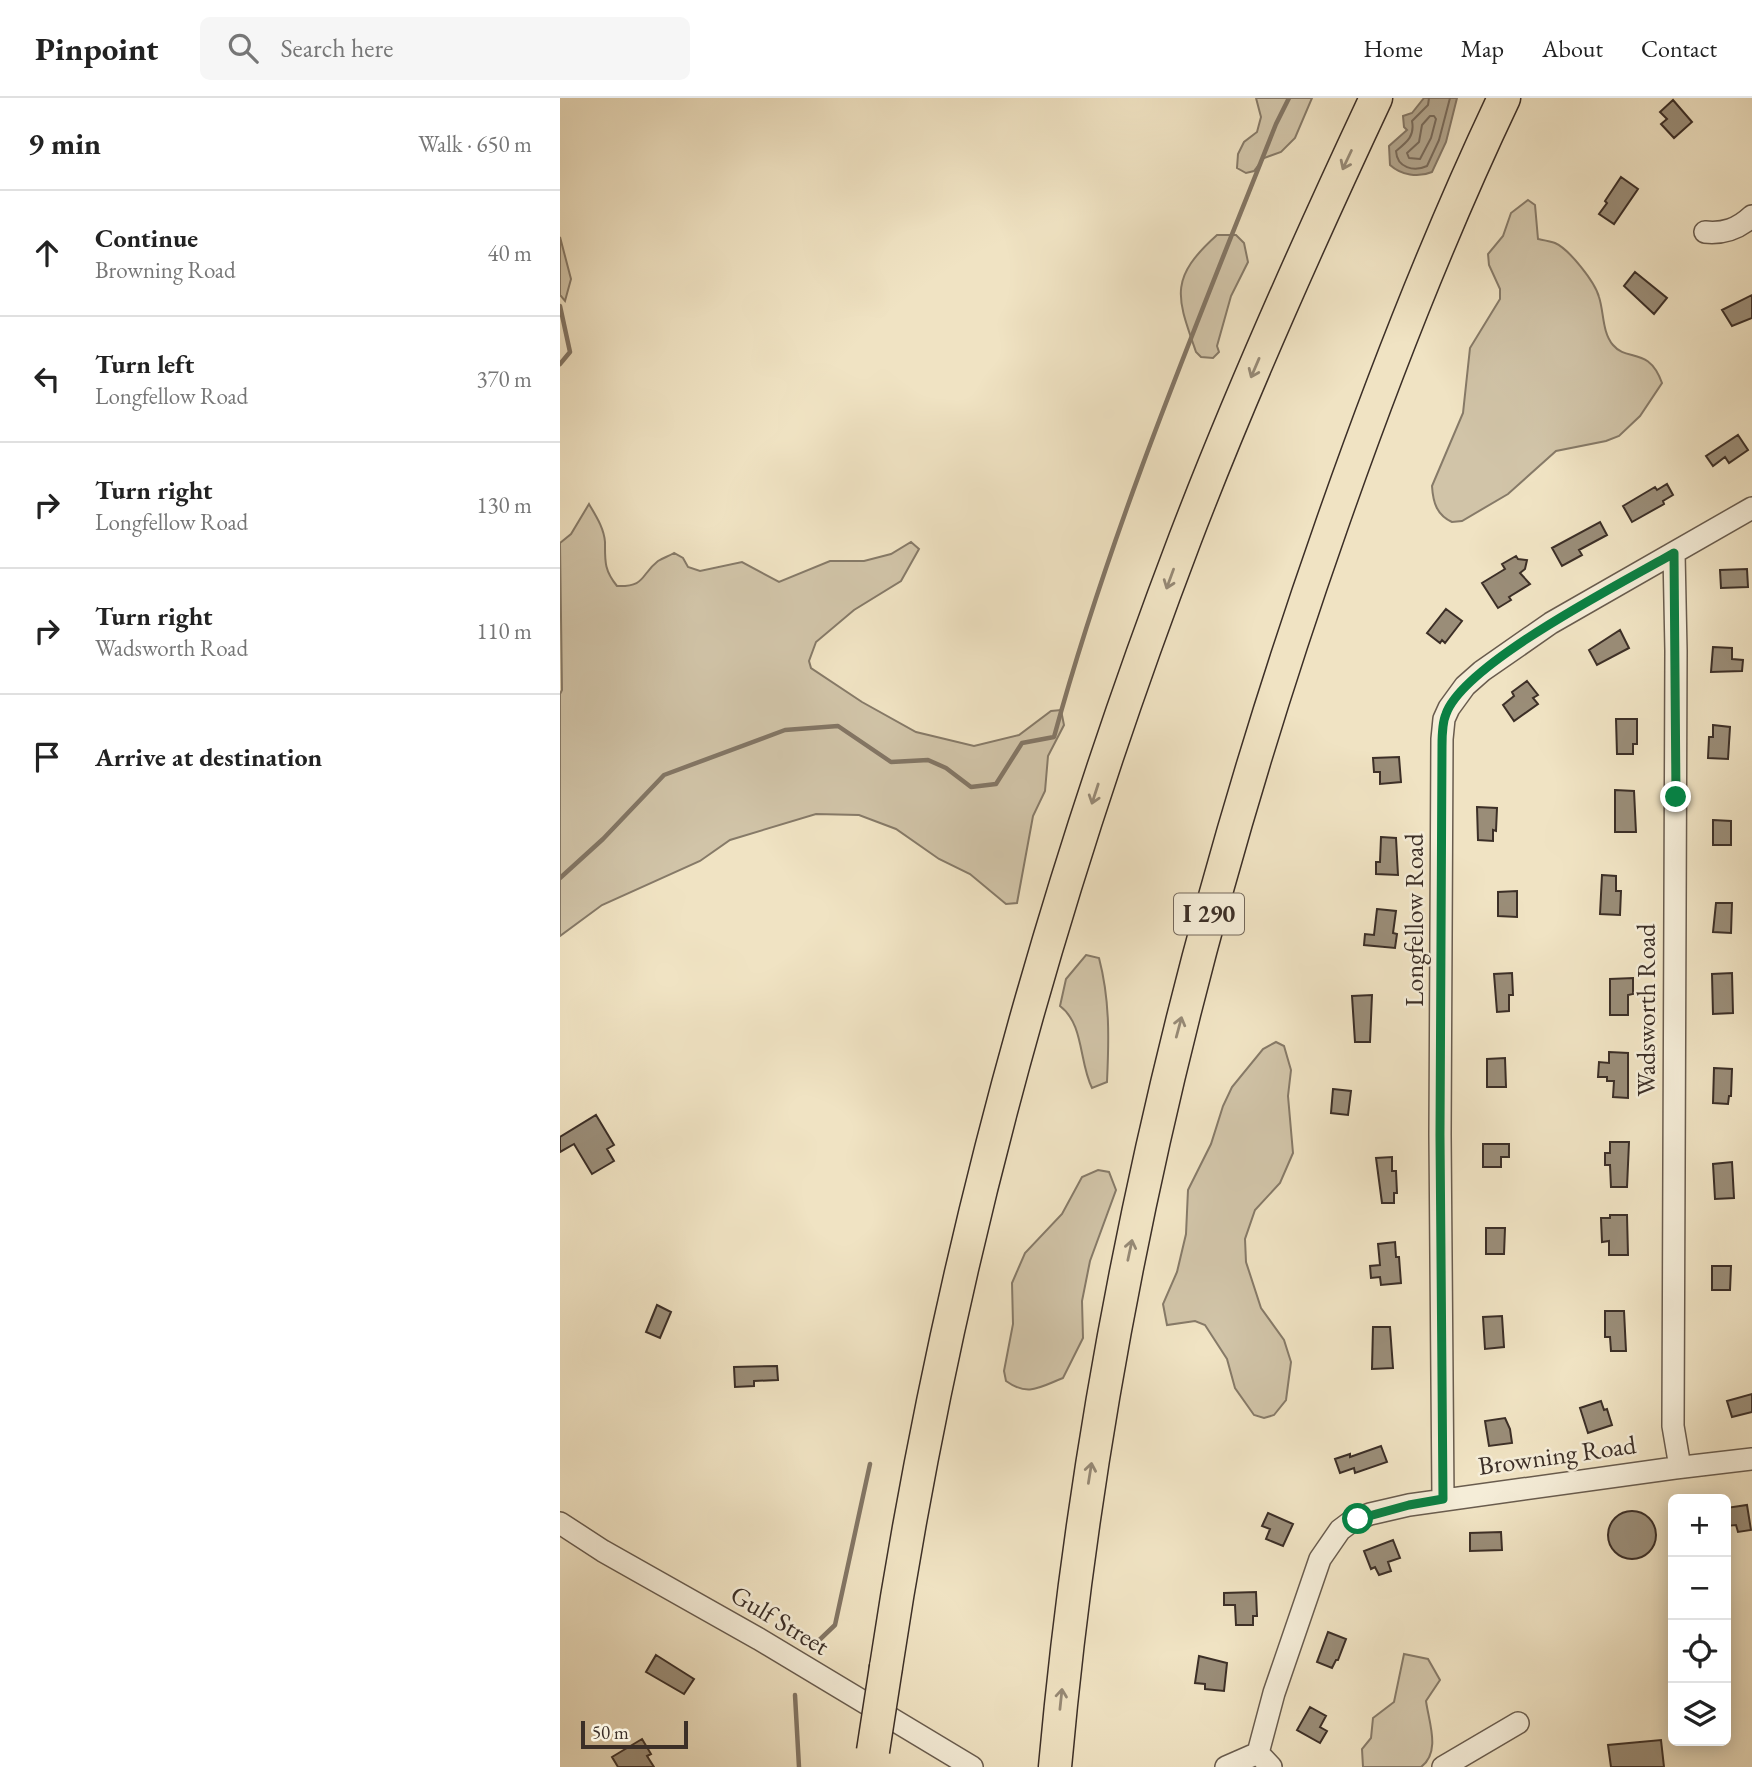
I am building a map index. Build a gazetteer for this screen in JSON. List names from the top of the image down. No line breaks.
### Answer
{"streets":{"highway":["I 290"],"street":["Longfellow Road","Wadsworth Road","Browning Road","Gulf Street"]},"crossings":[["Longfellow Road","Wadsworth Road"],["Longfellow Road","Browning Road"],["Wadsworth Road","Browning Road"]],"scale_bar":"50 m","page":{"header":"Pinpoint","search":"Search here","nav":["Home","Map","About","Contact"],"heading":["9 min","Walk · 650 m"],"list":[["Continue","Browning Road","40 m"],["Turn left","Longfellow Road","370 m"],["Turn right","Longfellow Road","130 m"],["Turn right","Wadsworth Road","110 m"],"Arrive at destination"],"map_buttons":["+","−"],"scale":"50 m"}}
